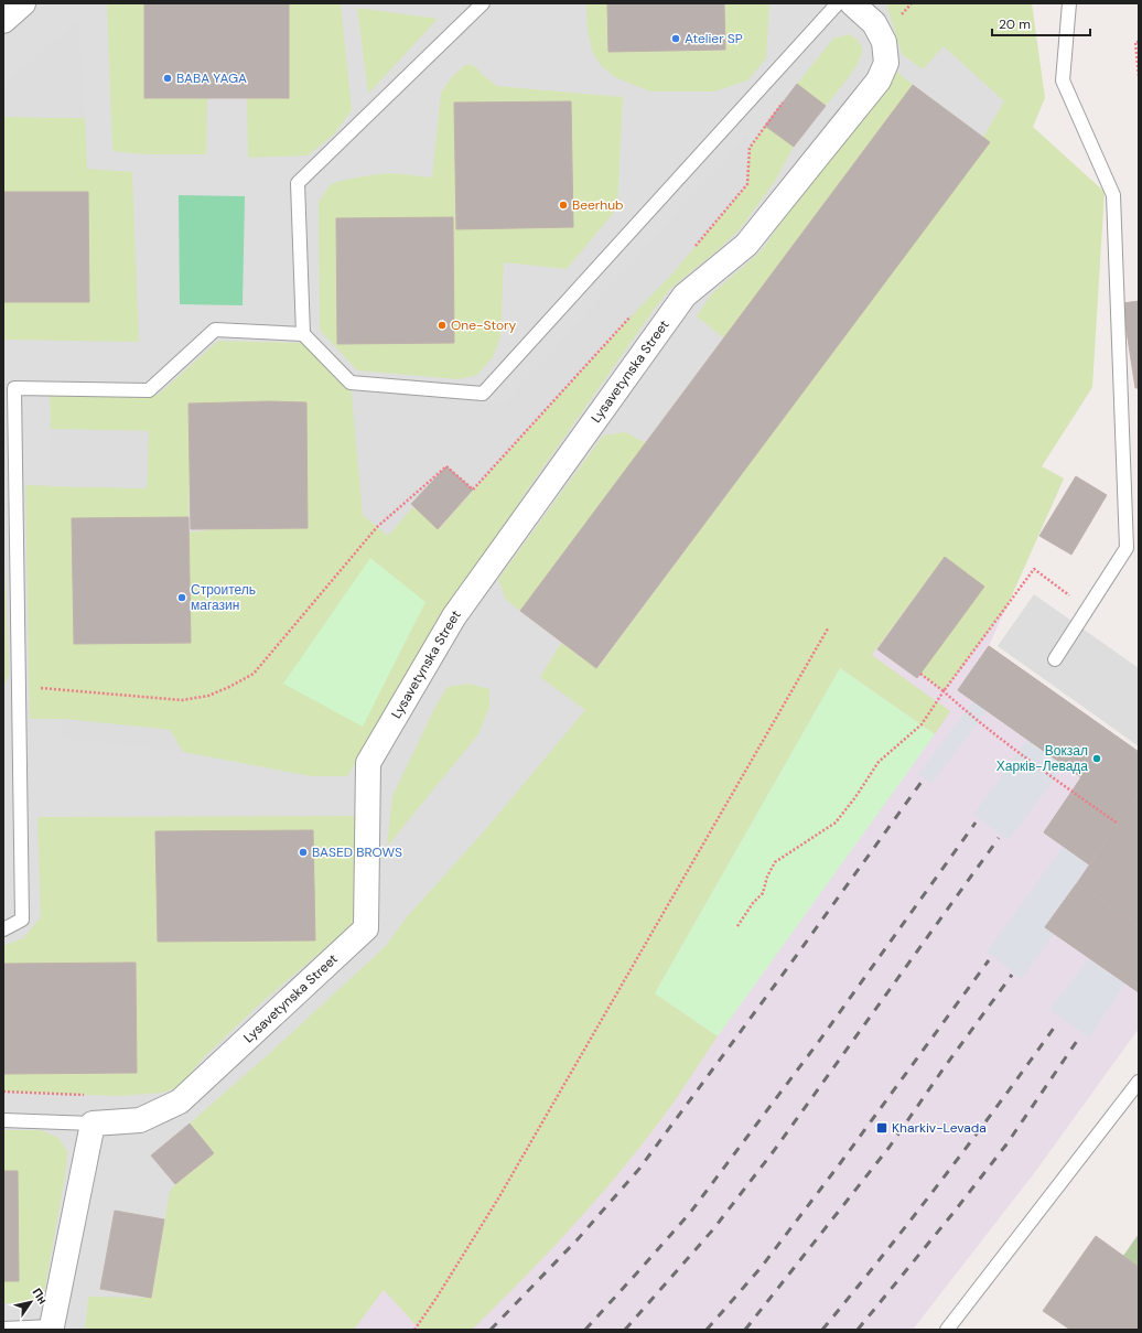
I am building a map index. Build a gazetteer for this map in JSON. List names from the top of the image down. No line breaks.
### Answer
{"streets":{"street":["Lysavetynska Street"]},"places":{"other":["Atelier SP","BABA YAGA","Beerhub","One-Story","Строитель магазин","Вокзал Харків-Левада","BASED BROWS"],"transit":["Kharkiv-Levada"]},"scale_bar":"20 m","north":"top right"}
